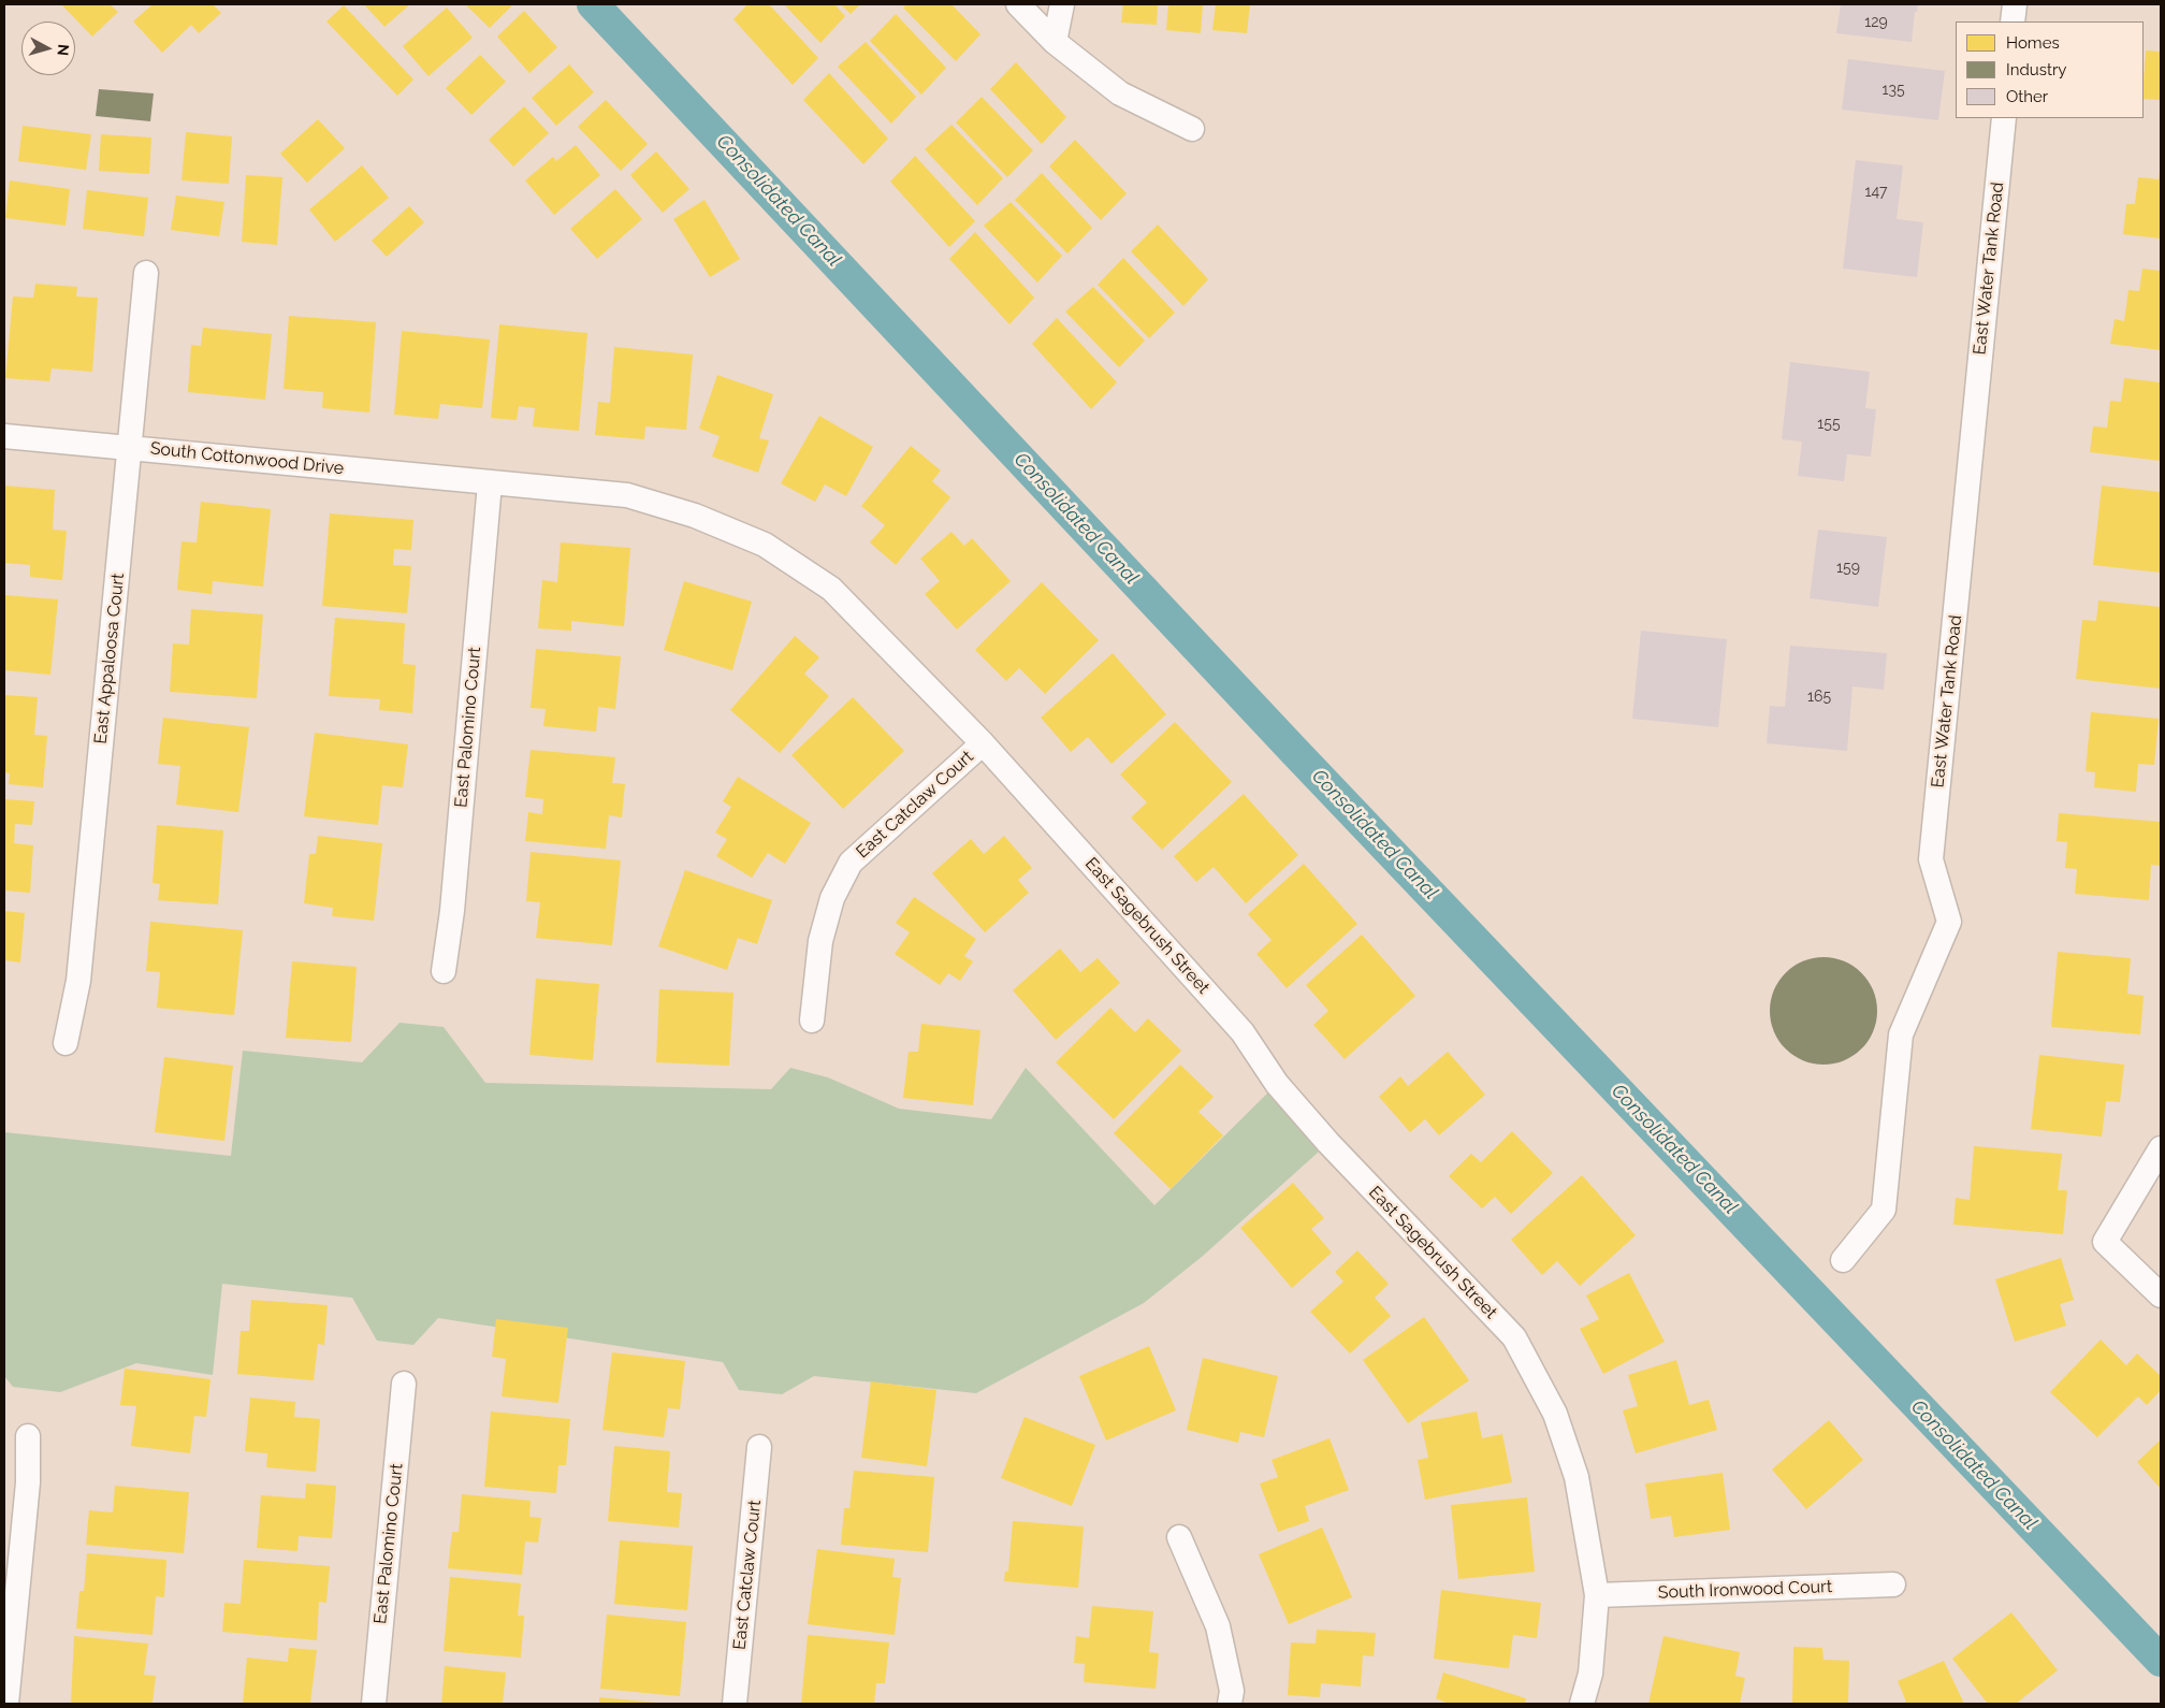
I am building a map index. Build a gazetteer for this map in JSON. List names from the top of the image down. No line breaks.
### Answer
{"streets":{"street":["East Water Tank Road","South Cottonwood Drive","East Appaloosa Court","East Palomino Court","East Catclaw Court","East Sagebrush Street","South Ironwood Court"]},"crossings":[["South Cottonwood Drive","East Appaloosa Court"],["South Cottonwood Drive","East Palomino Court"],["South Cottonwood Drive","East Sagebrush Street"],["East Palomino Court","East Sagebrush Street"],["East Catclaw Court","East Sagebrush Street"],["East Sagebrush Street","South Ironwood Court"]],"water":["Consolidated Canal"],"house_numbers":["129","135","147","155","159","165"],"legend":["Homes","Industry","Other"],"north":"right"}
